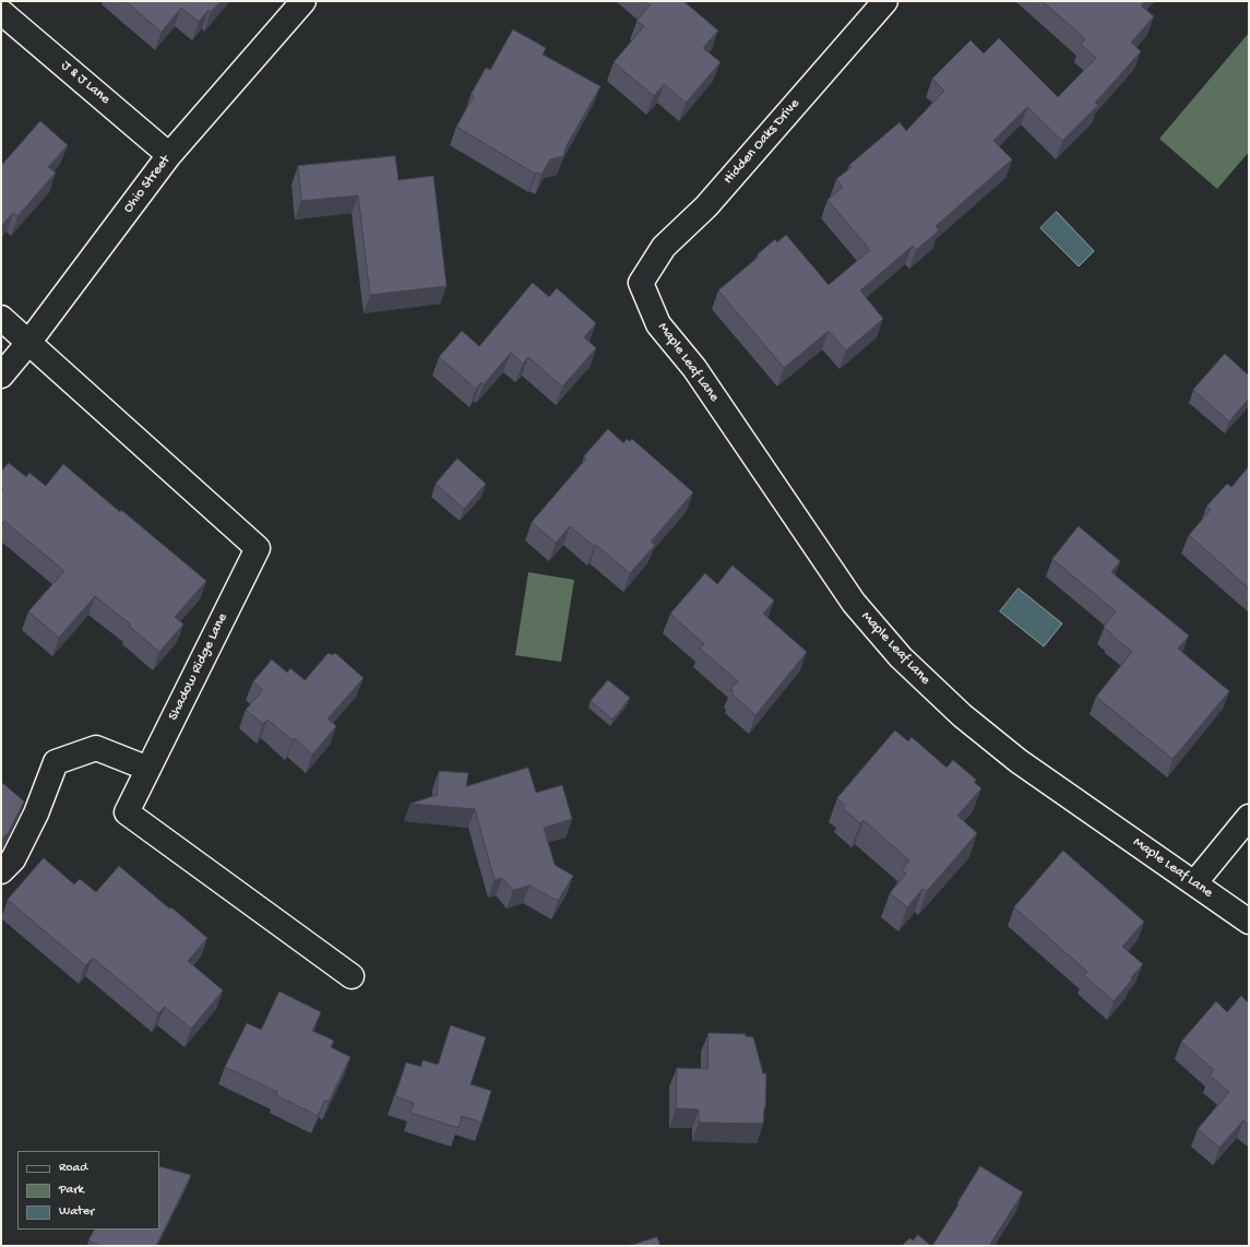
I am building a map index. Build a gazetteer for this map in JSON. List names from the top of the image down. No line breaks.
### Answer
{"streets":{"street":["J & J Lane","Hidden Oaks Drive","Ohio Street","Maple Leaf Lane","Shadow Ridge Lane"]},"crossings":[["J & J Lane","Ohio Street"],["Hidden Oaks Drive","Maple Leaf Lane"],["Ohio Street","Shadow Ridge Lane"]],"legend":["Road","Park","Water"]}
